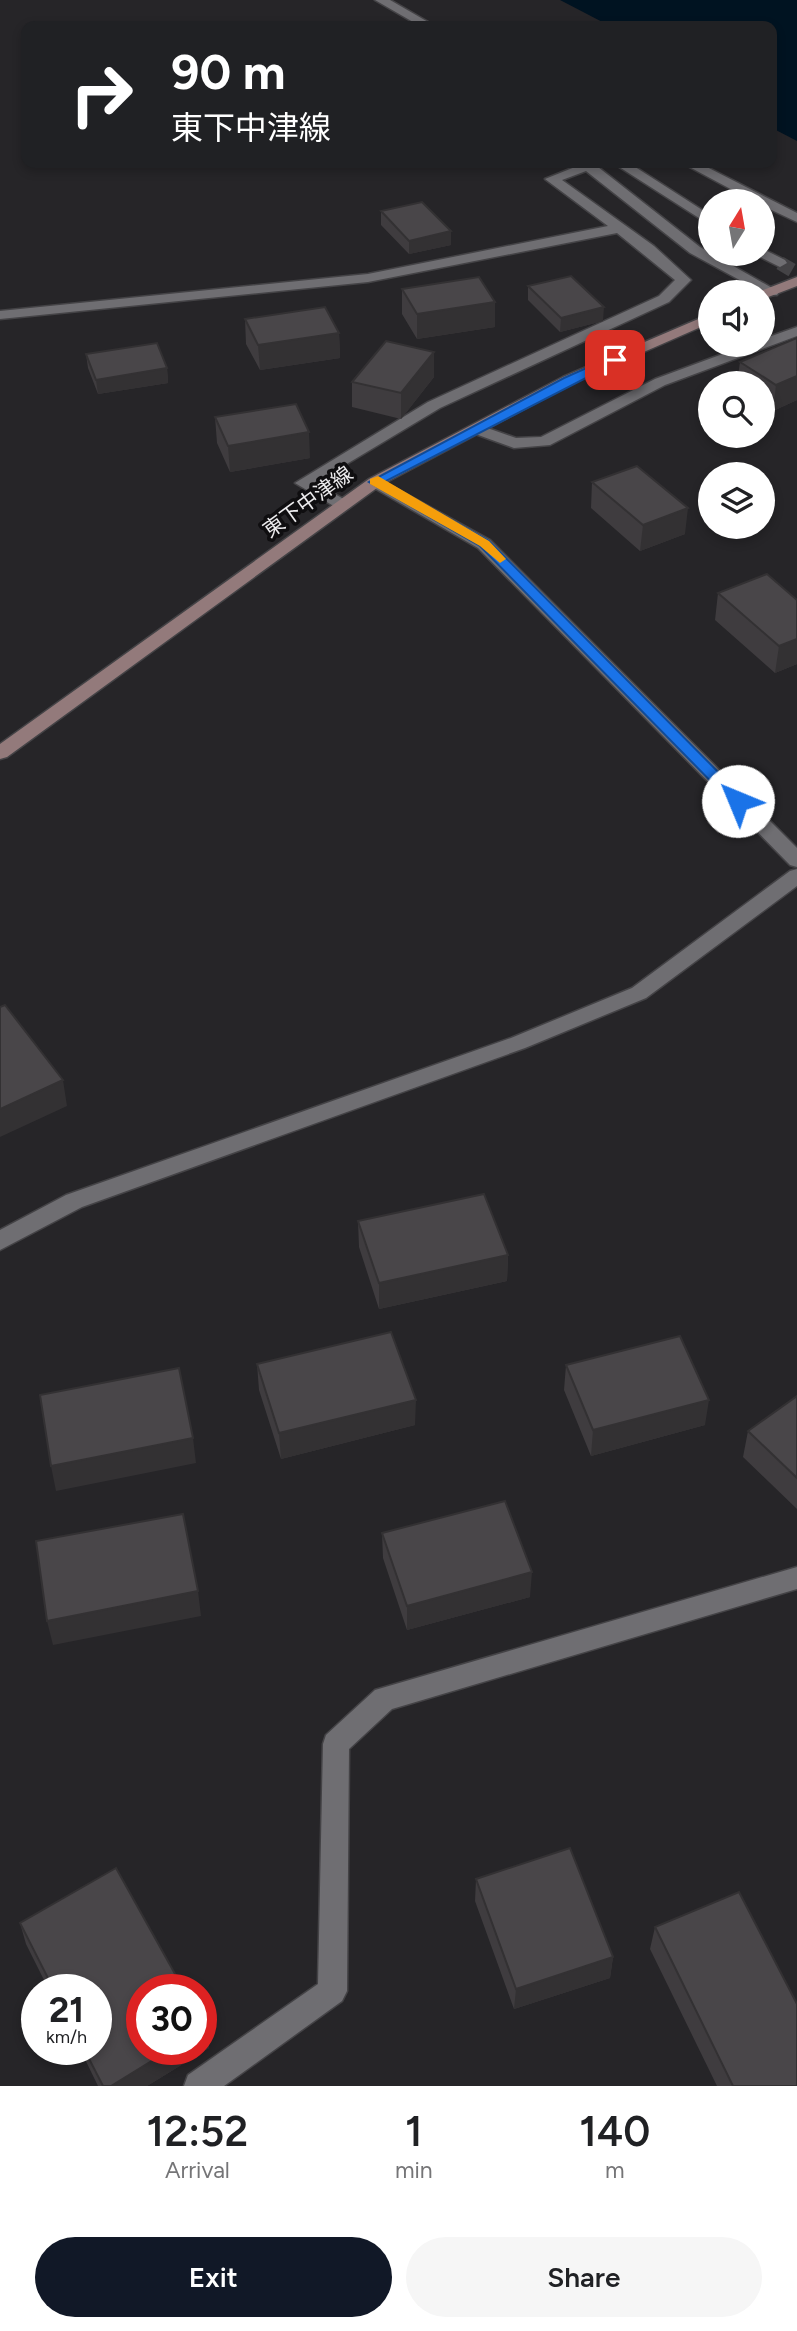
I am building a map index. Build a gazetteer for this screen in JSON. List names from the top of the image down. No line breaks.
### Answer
{"streets":{"main road":["東下中津線"]},"north":"top","page":{"turn":["90 m","東下中津線"],"speed":"21 km/h","limit":"30","eta":["12:52","Arrival","1","min","140","m"],"buttons":["Exit","Share"]}}
